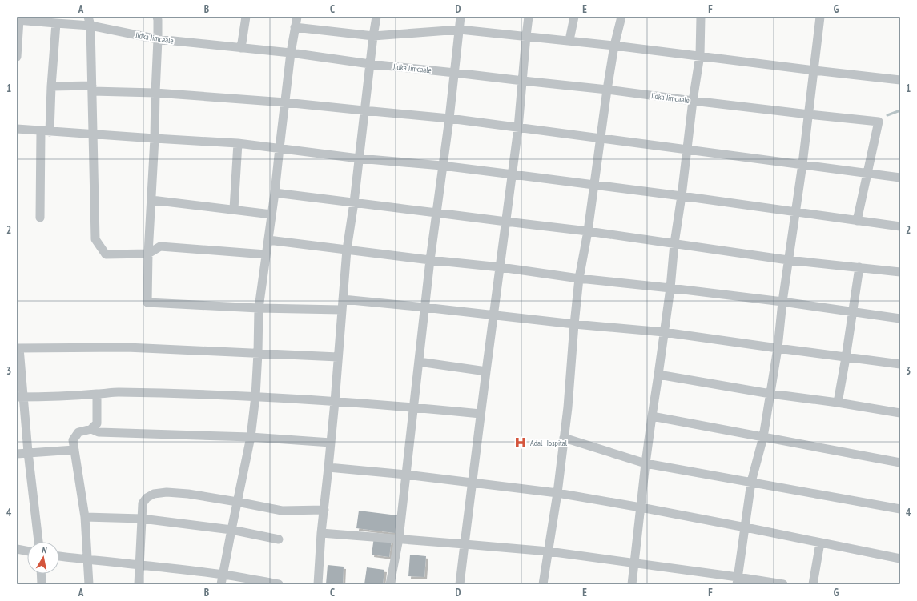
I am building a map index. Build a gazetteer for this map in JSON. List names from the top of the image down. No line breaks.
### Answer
{"streets":{"street":["Jidka Jimcaale"]},"places":{"hospital":["Adal Hospital"]},"north":"top","grid":{"columns":["A","B","C","D","E","F","G"],"rows":["1","2","3","4"]}}
